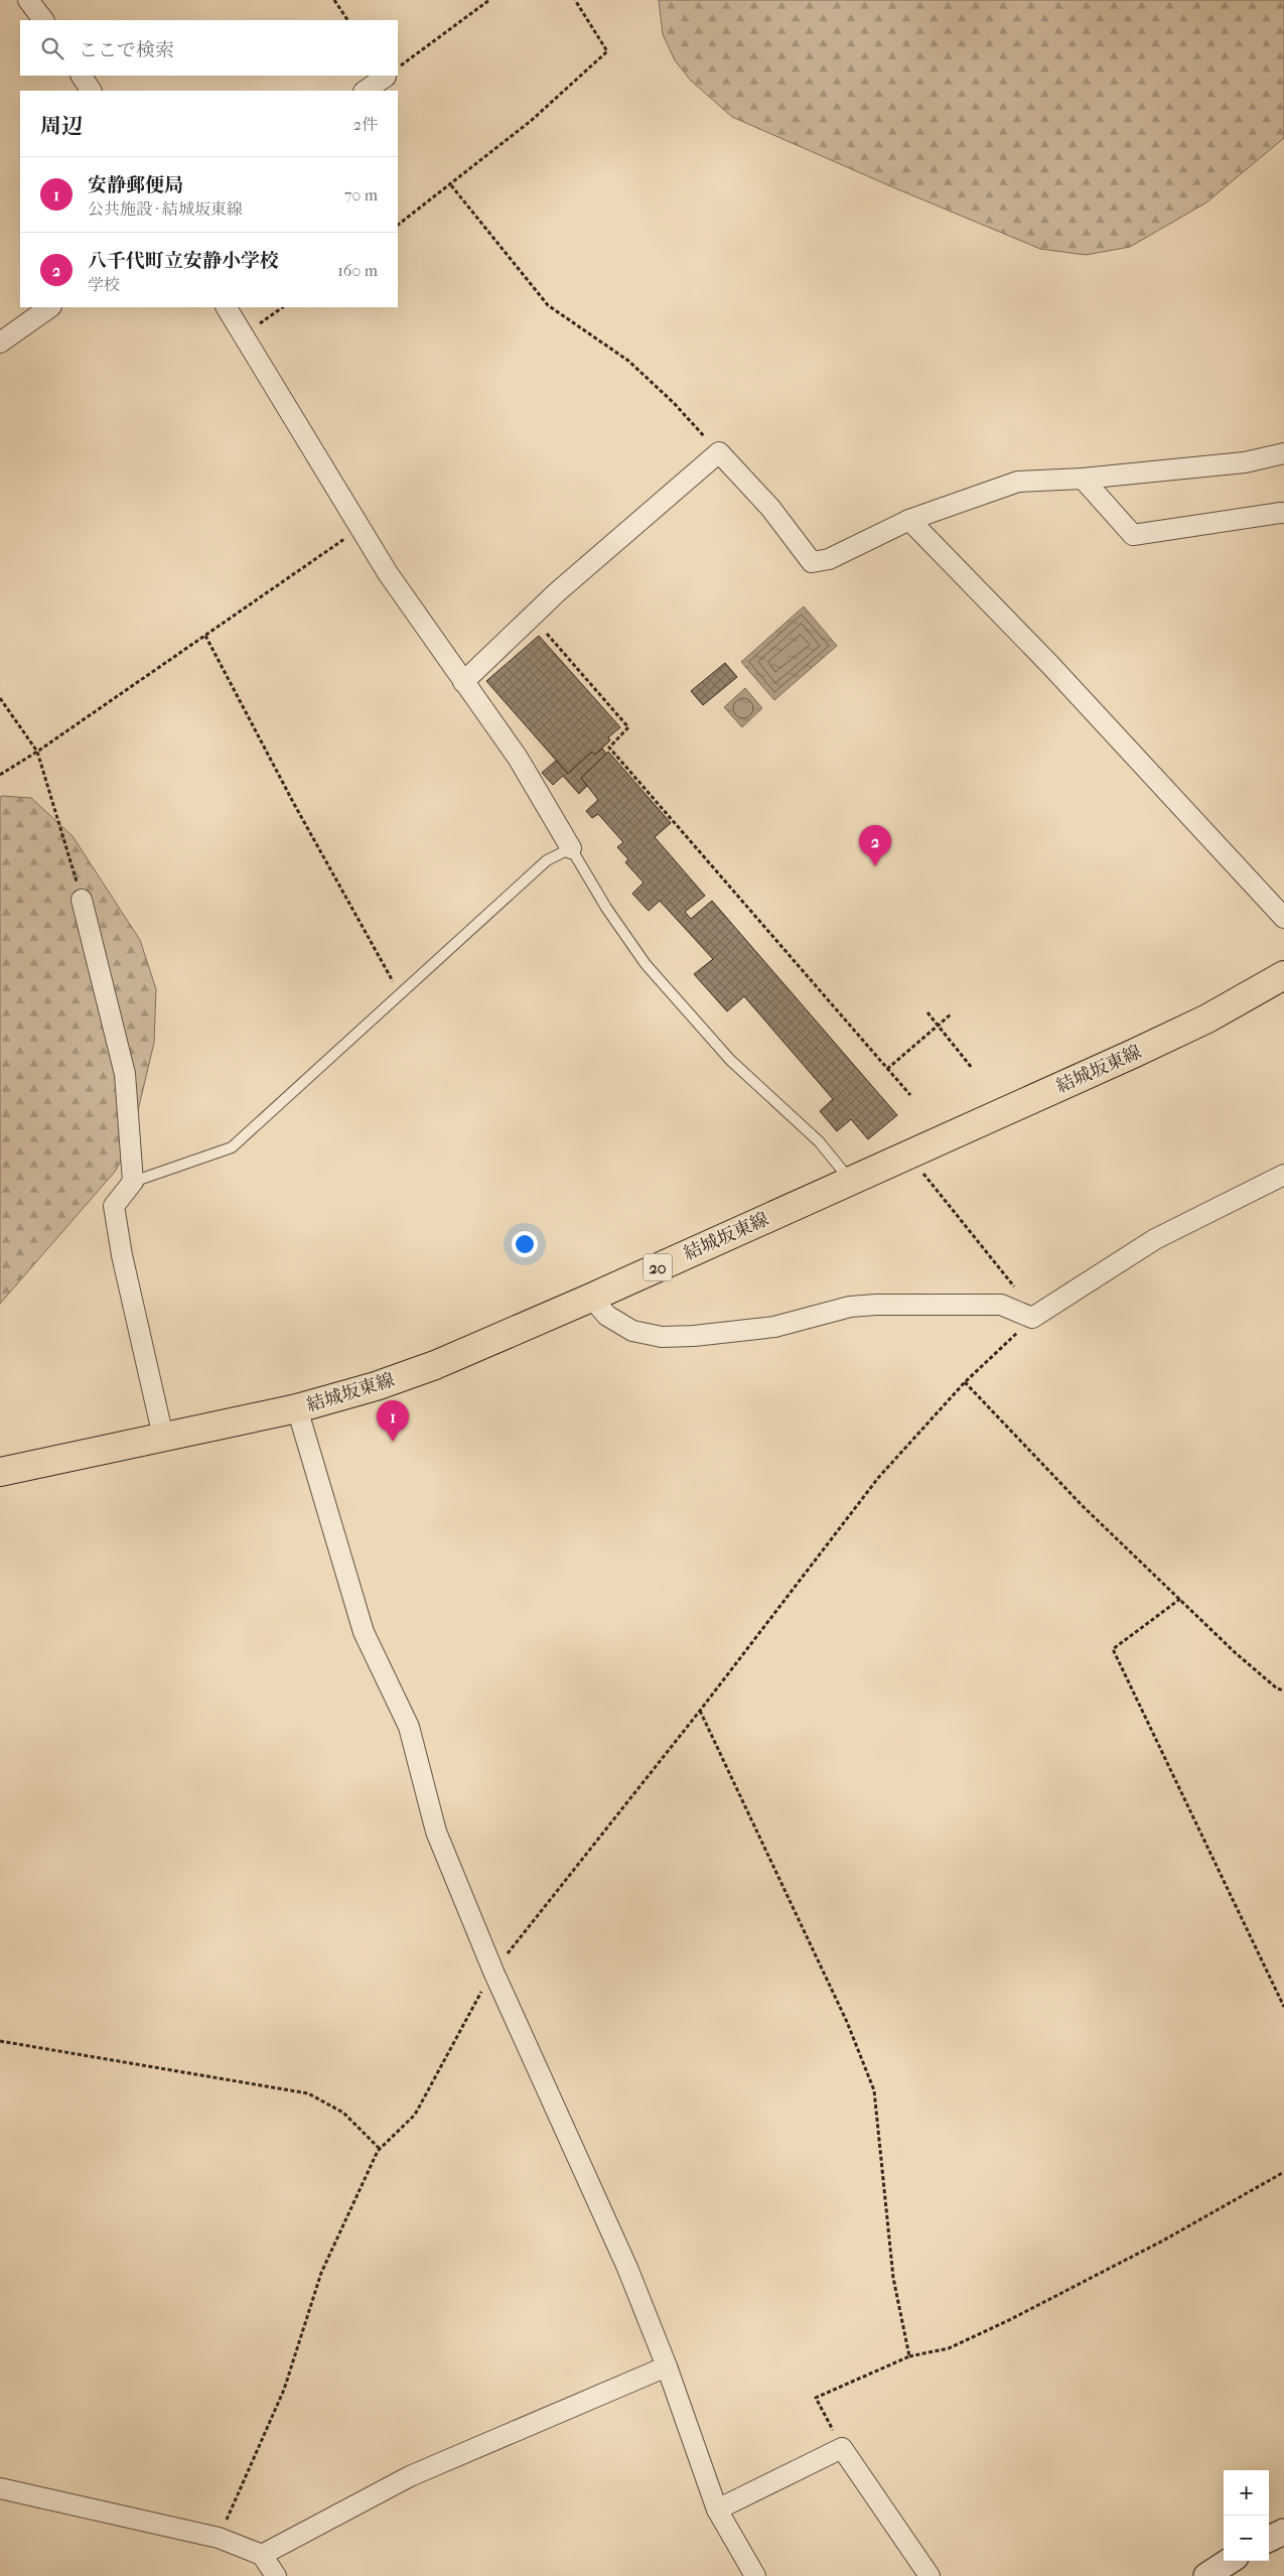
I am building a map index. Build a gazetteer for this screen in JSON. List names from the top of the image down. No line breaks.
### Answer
{"streets":{"main road":["結城坂東線","20"]},"page":{"search":"ここで検索","heading":["周辺","2件"],"list":[{"mark":"1","name":"安静郵便局","note":"公共施設 · 結城坂東線","value":"70 m"},{"mark":"2","name":"八千代町立安静小学校","note":"学校","value":"160 m"}],"pins":["2","1"],"map_buttons":["+","−"]}}
